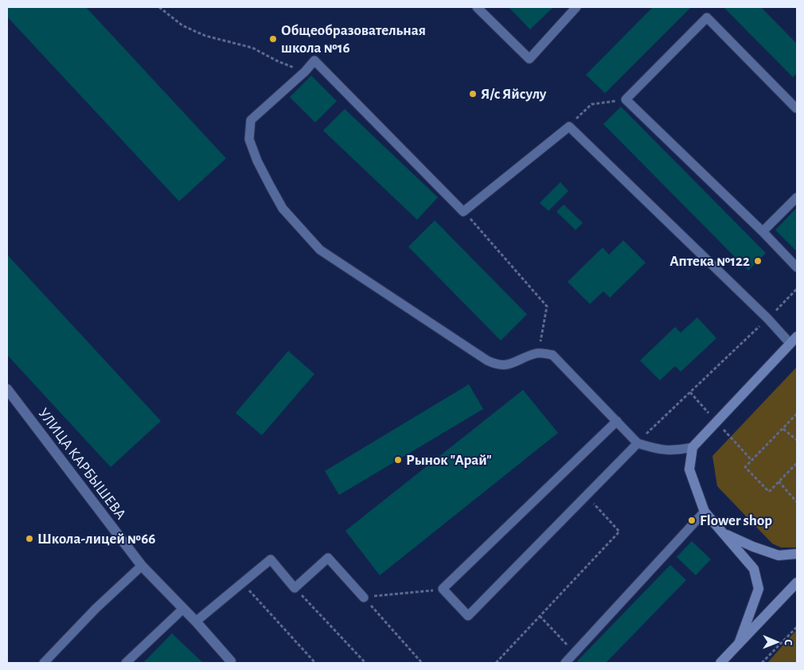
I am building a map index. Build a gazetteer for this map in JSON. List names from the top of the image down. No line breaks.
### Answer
{"streets":{"street":["УЛИЦА КАРБЫШЕВА"]},"places":["Общеобразовательная школа №16","Я/c Яйсулу","Аптека №122","Рынок \"Арай\"","Flower shop","Школа-лицей №66"],"north":"right"}
